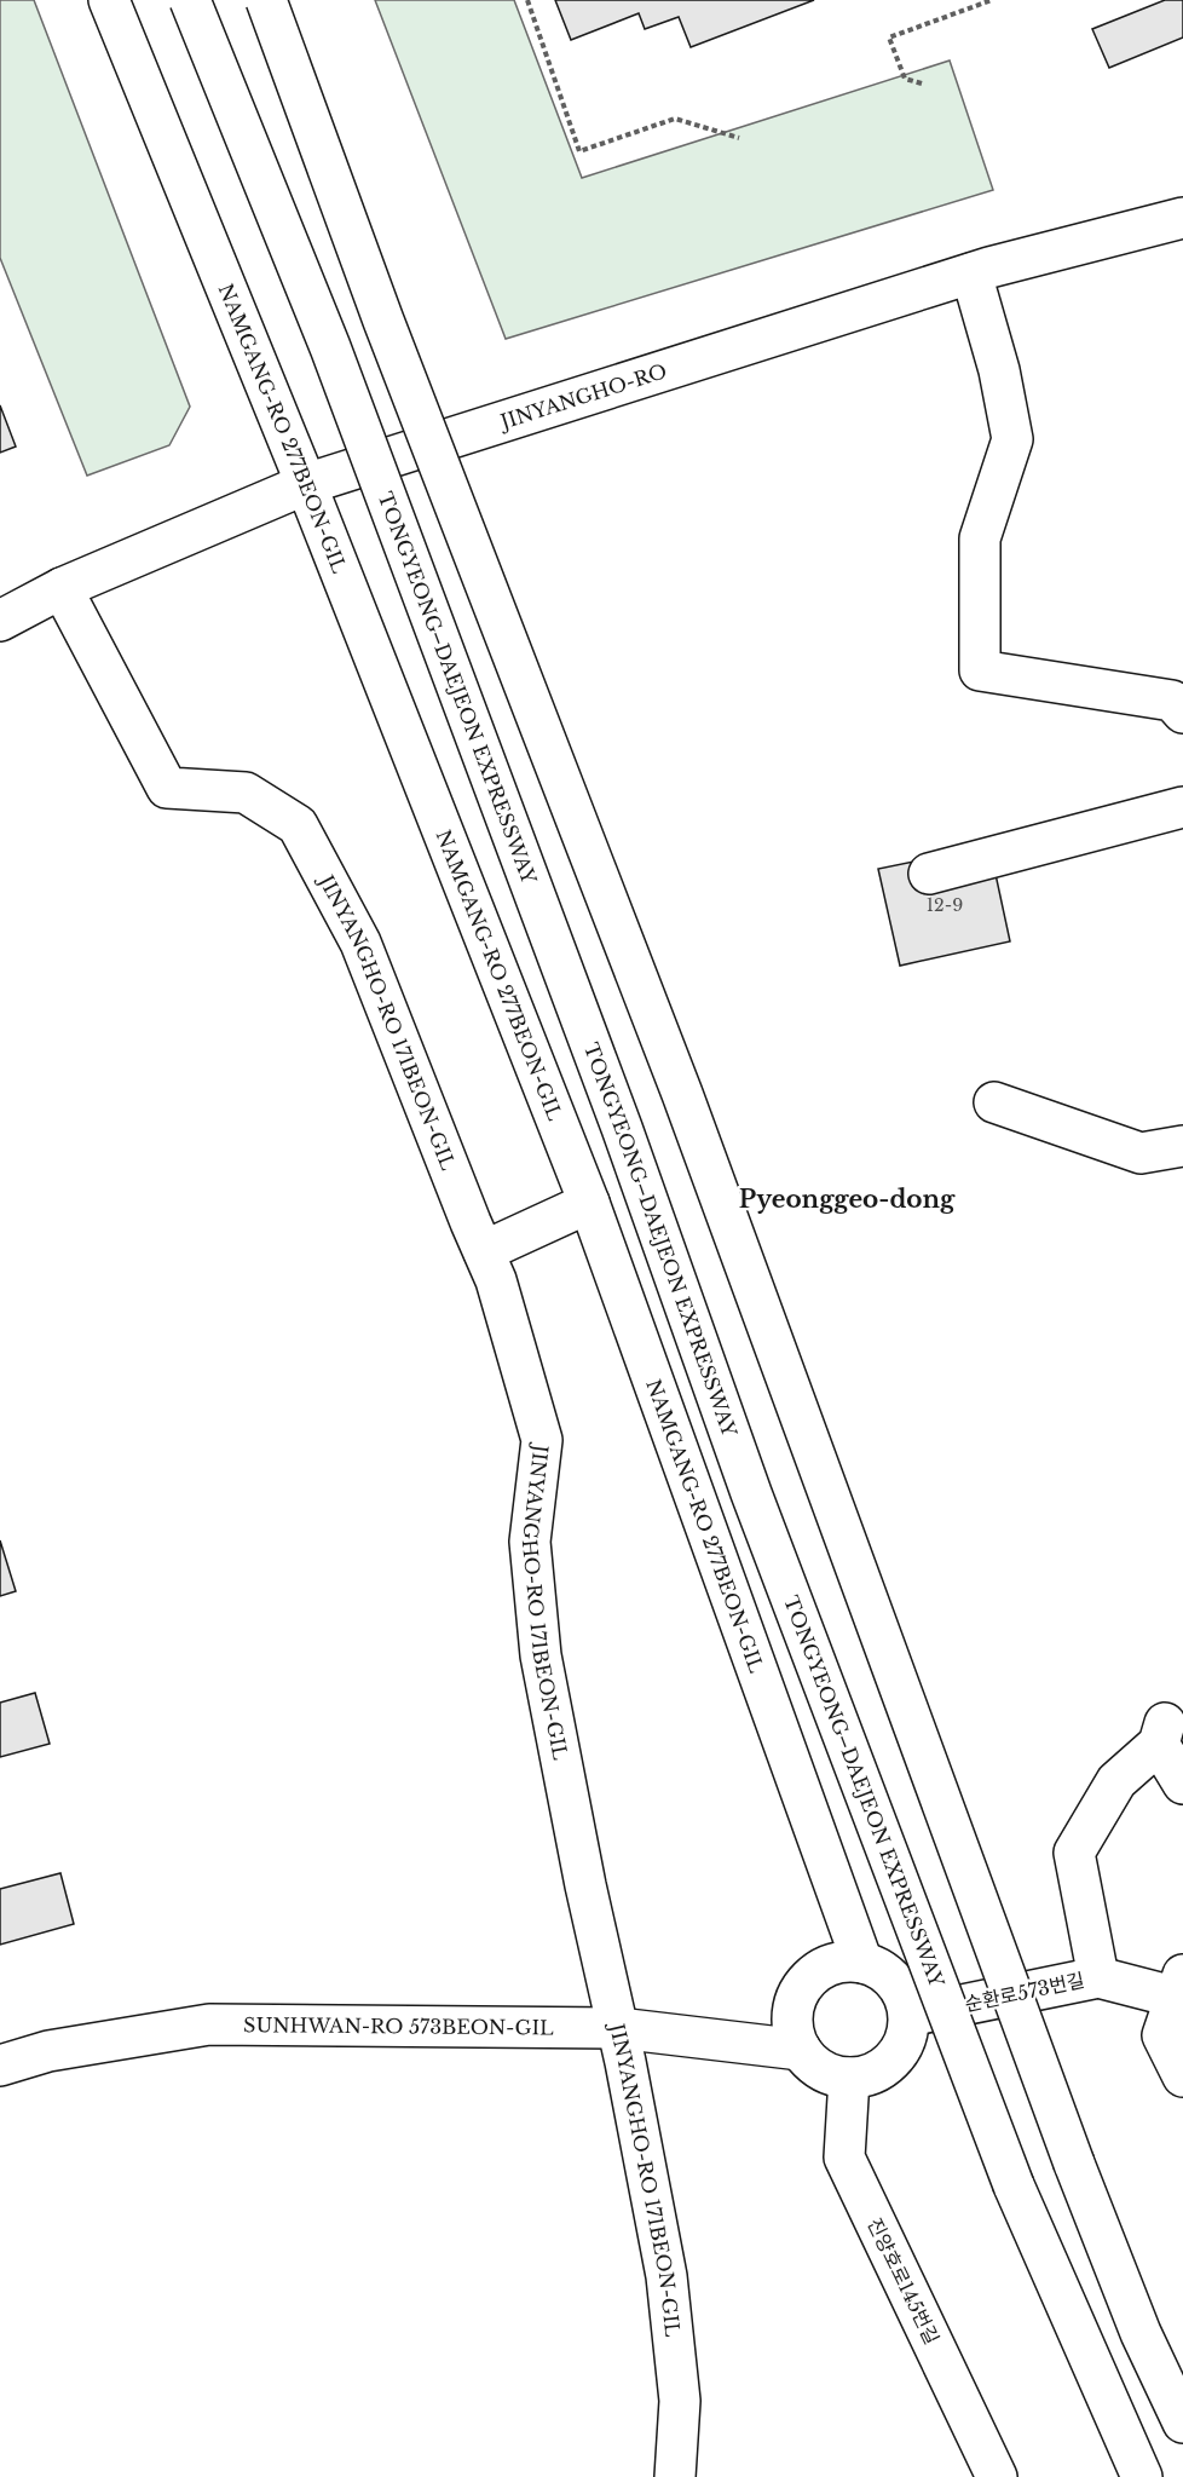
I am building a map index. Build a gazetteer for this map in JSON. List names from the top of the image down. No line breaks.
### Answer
{"streets":{"main road":["JINYANGHO-RO","NAMGANG-RO 277BEON-GIL","TONGYEONG–DAEJEON EXPRESSWAY","JINYANGHO-RO 171BEON-GIL","순환로573번길","SUNHWAN-RO 573BEON-GIL","진양호로145번길"]},"crossings":[["JINYANGHO-RO","NAMGANG-RO 277BEON-GIL"],["JINYANGHO-RO","JINYANGHO-RO 171BEON-GIL"],["NAMGANG-RO 277BEON-GIL","순환로573번길"],["NAMGANG-RO 277BEON-GIL","SUNHWAN-RO 573BEON-GIL"],["NAMGANG-RO 277BEON-GIL","진양호로145번길"],["JINYANGHO-RO 171BEON-GIL","SUNHWAN-RO 573BEON-GIL"],["순환로573번길","SUNHWAN-RO 573BEON-GIL"],["순환로573번길","진양호로145번길"],["SUNHWAN-RO 573BEON-GIL","진양호로145번길"]],"districts":["Pyeonggeo-dong"],"house_numbers":["12-9"]}
